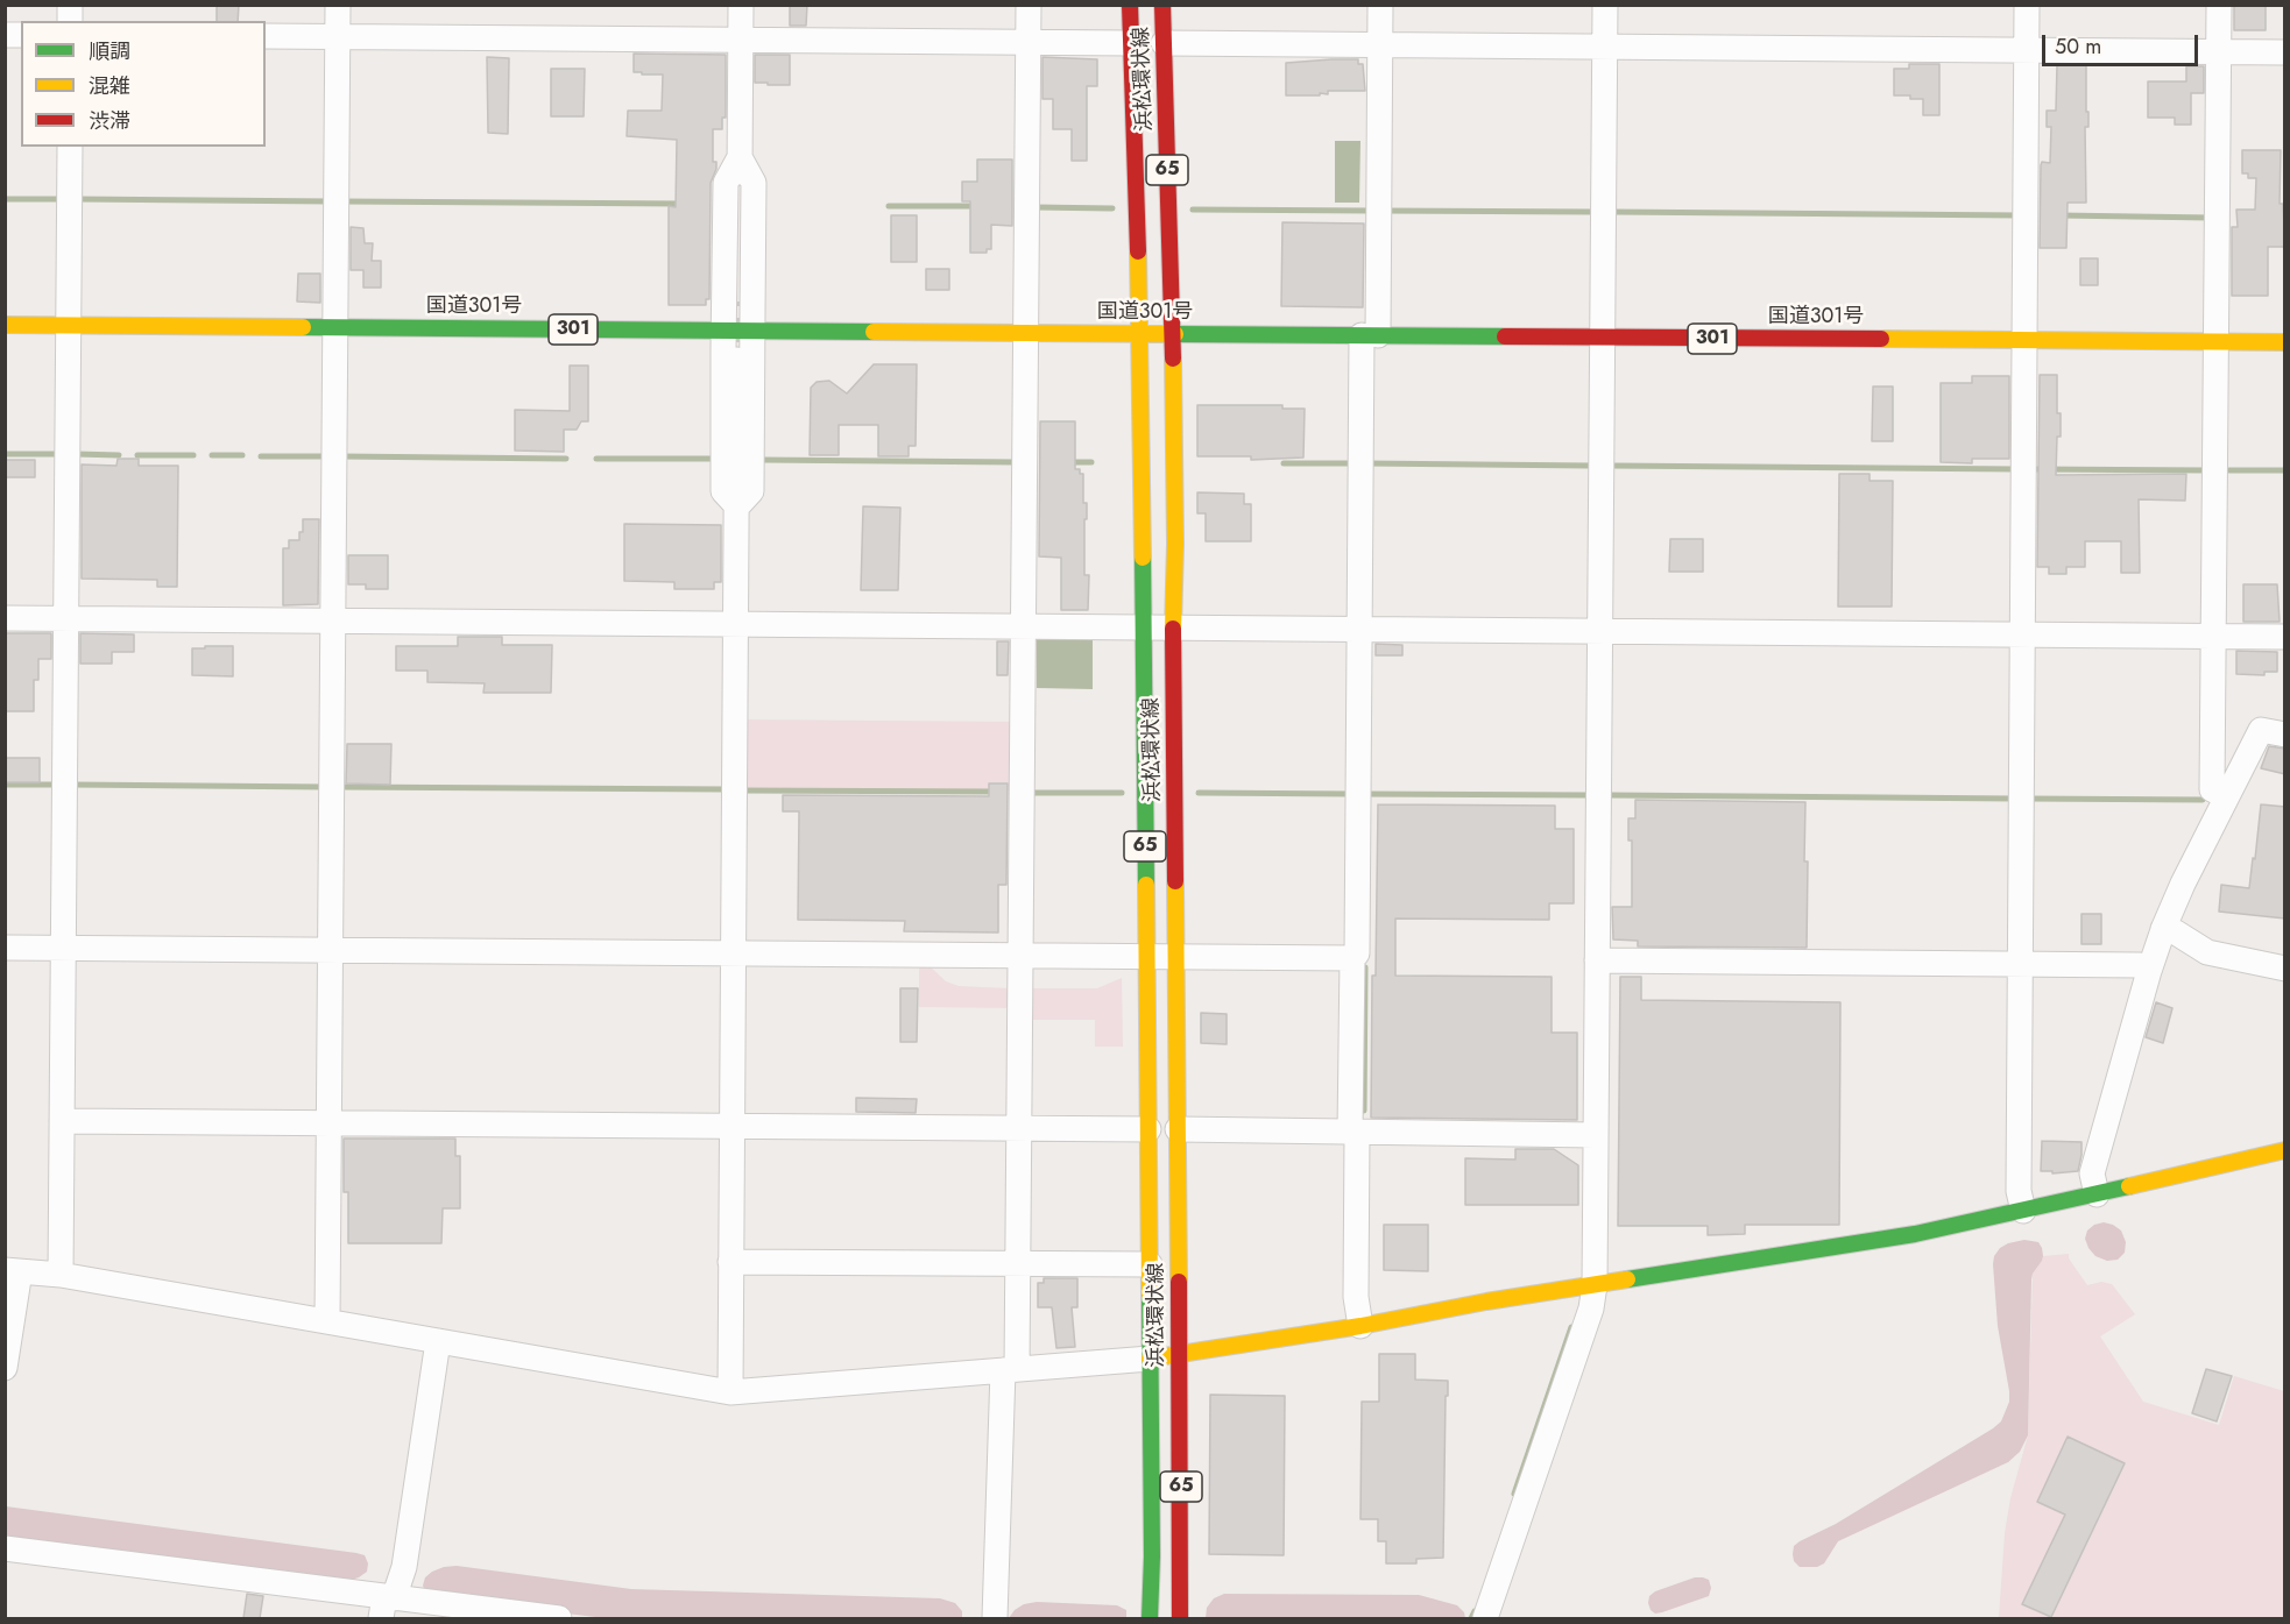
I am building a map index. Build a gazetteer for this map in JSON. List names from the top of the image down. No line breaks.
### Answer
{"streets":{"main road":["浜松環状線","65","国道301号","301"]},"crossings":[["浜松環状線","国道301号"]],"legend":["順調","混雑","渋滞"],"scale_bar":"50 m"}
